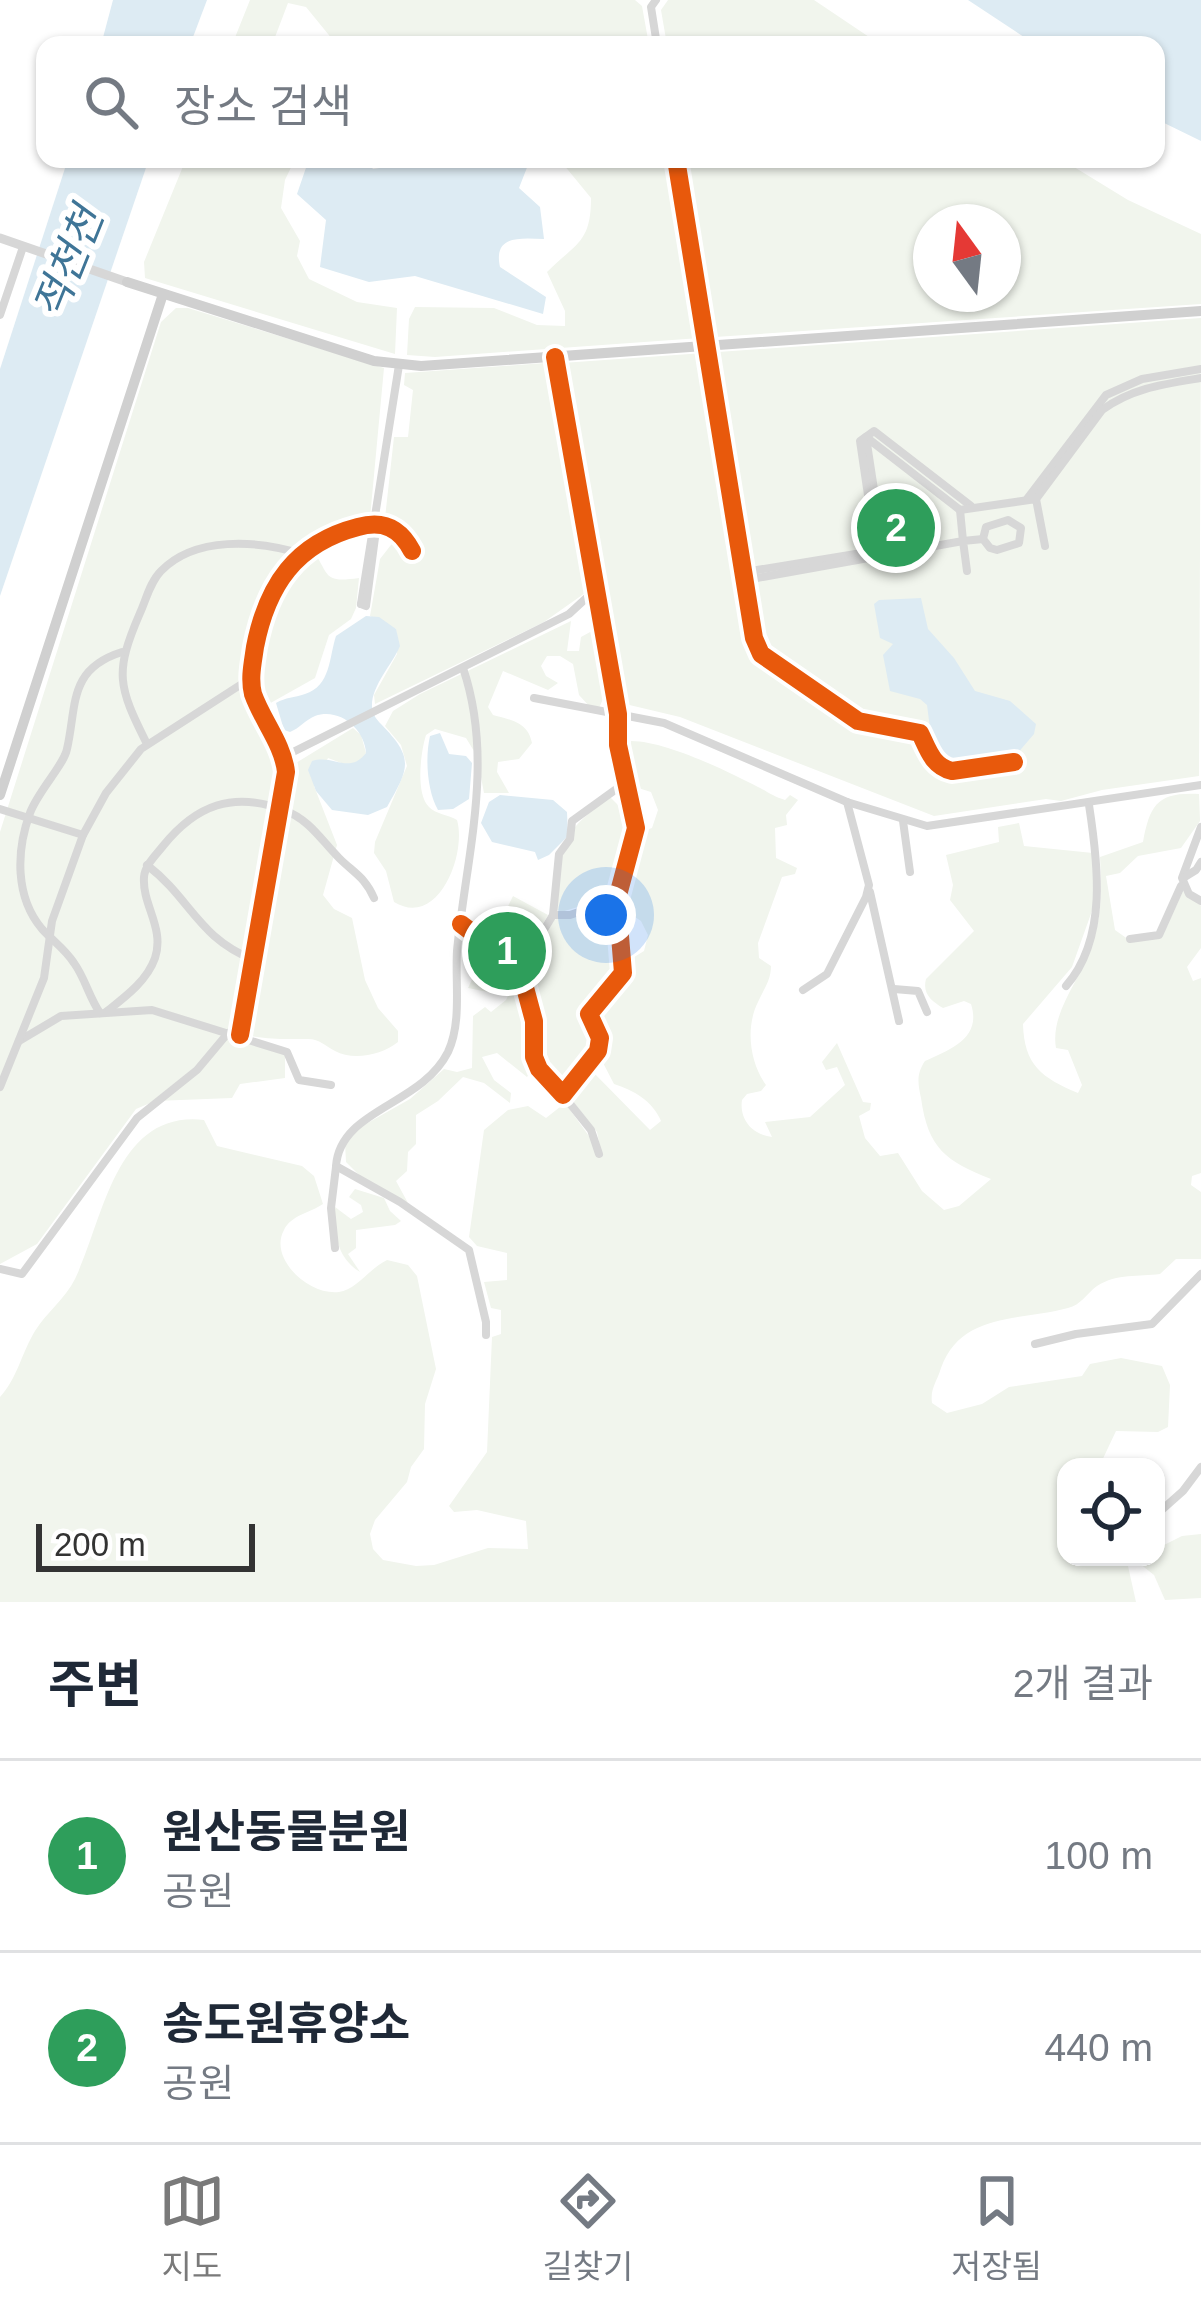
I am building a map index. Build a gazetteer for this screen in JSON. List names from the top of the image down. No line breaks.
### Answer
{"water":["적천천"],"scale_bar":"200 m","north":"top","page":{"search":"장소 검색","pins":["2","1"],"scale":"200 m","heading":["주변","2개 결과"],"list":[{"mark":"1","name":"원산동물분원","note":"공원","value":"100 m"},{"mark":"2","name":"송도원휴양소","note":"공원","value":"440 m"}],"nav":["지도","길찾기","저장됨"]}}
